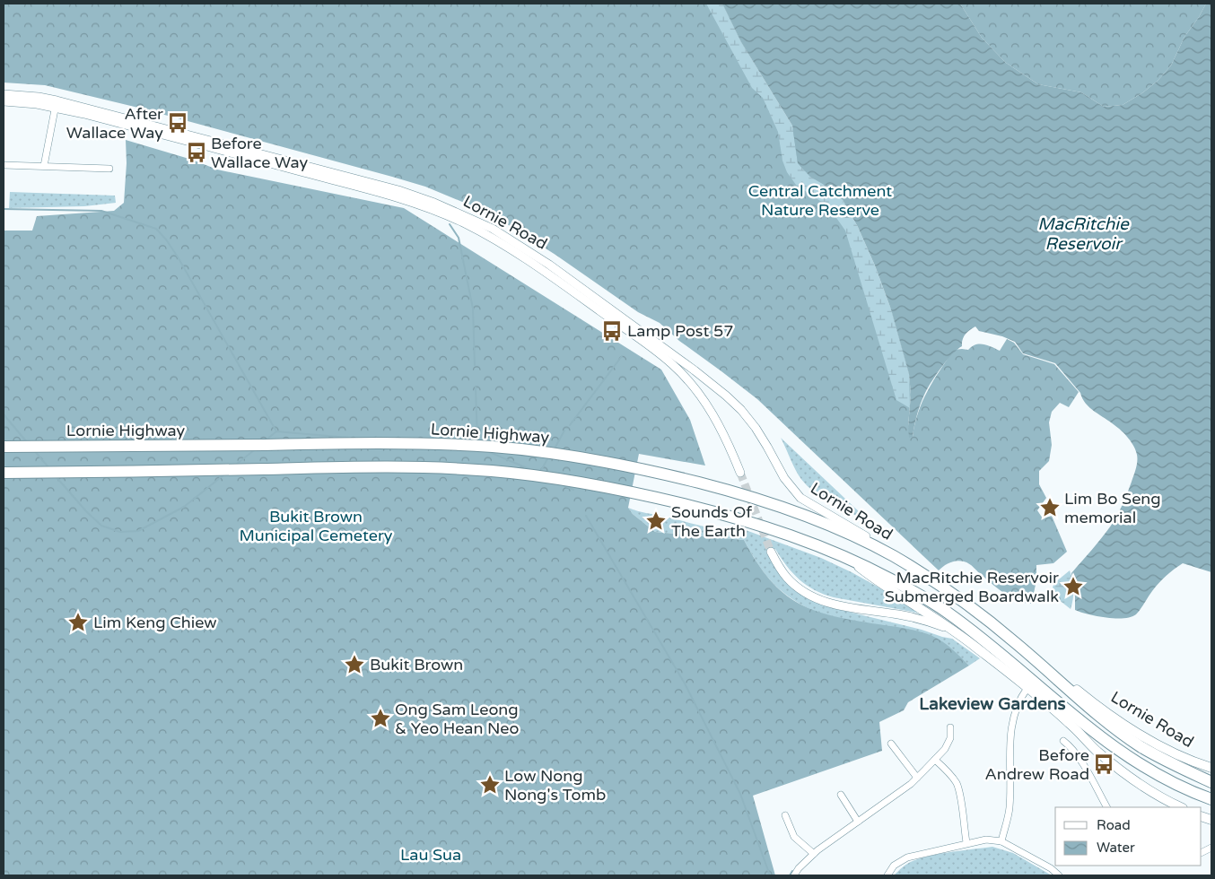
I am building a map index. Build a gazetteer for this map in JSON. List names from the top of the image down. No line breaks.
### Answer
{"streets":{"highway":["Lornie Road","Lornie Highway"]},"crossings":[["Lornie Road","Lornie Highway"]],"districts":["Lakeview Gardens"],"water":["MacRitchie Reservoir"],"parks":["Central Catchment Nature Reserve","Bukit Brown Municipal Cemetery","Lau Sua"],"places":{"bus stop":["After Wallace Way","Before Wallace Way","Lamp Post 57","Before Andrew Road"],"place":["Lim Bo Seng memorial","Sounds Of The Earth","MacRitchie Reservoir Submerged Boardwalk","Lim Keng Chiew","Bukit Brown","Ong Sam Leong & Yeo Hean Neo","Low Nong Nong's Tomb"]},"legend":["Road","Water"]}
